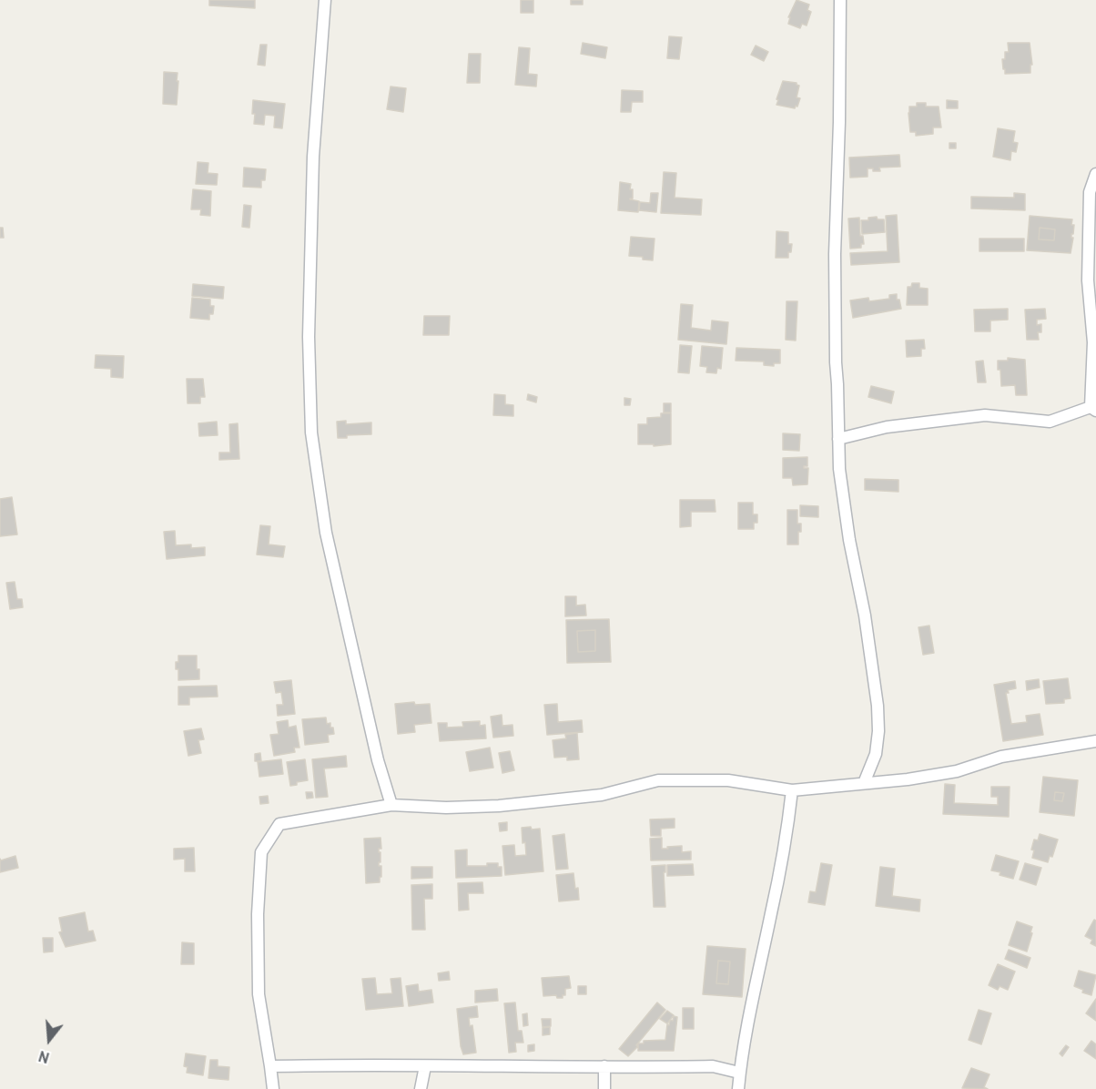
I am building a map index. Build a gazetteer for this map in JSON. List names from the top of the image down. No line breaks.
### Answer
{"north":"bottom"}
